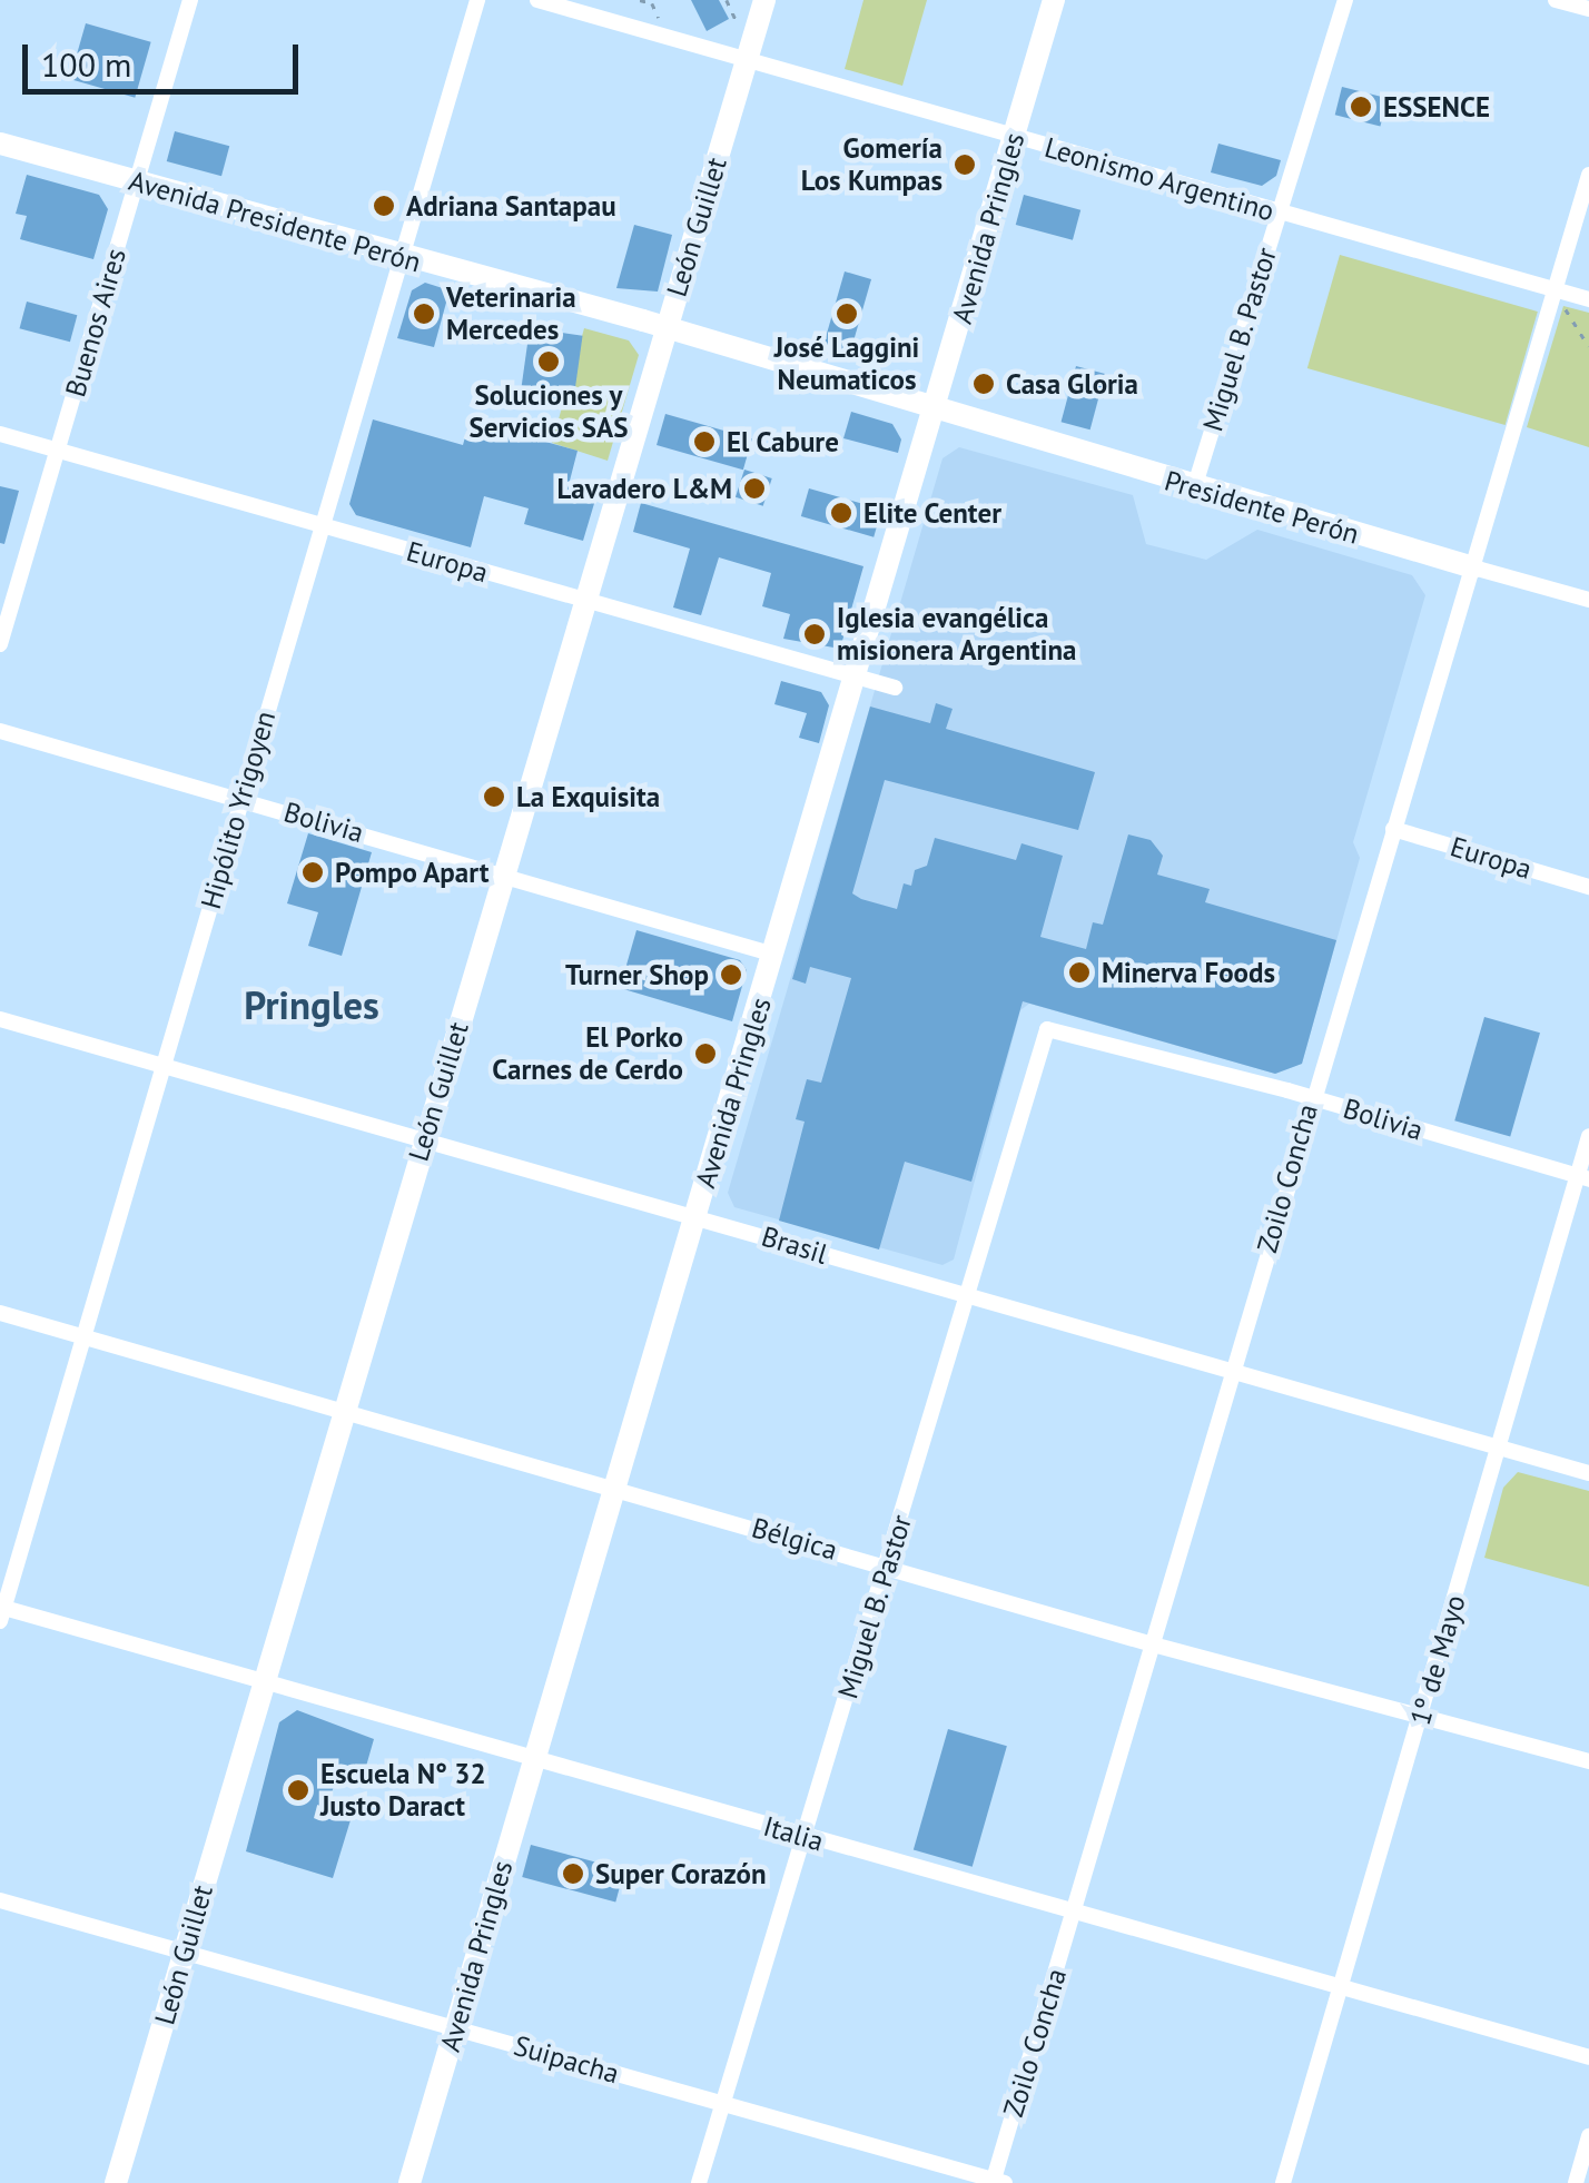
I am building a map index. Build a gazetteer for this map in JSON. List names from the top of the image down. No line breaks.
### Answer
{"streets":{"main road":["Avenida Presidente Perón","León Guillet","Avenida Pringles","Presidente Perón"],"street":["Leonismo Argentino","Buenos Aires","Miguel B. Pastor","Europa","Hipólito Yrigoyen","Bolivia","Zoilo Concha","Brasil","Bélgica","1º de Mayo","Italia","Suipacha"]},"crossings":[["Leonismo Argentino","León Guillet"],["Leonismo Argentino","Avenida Pringles"],["Leonismo Argentino","Miguel B. Pastor"],["Leonismo Argentino","Zoilo Concha"],["Avenida Presidente Perón","León Guillet"],["Avenida Presidente Perón","Avenida Pringles"],["Avenida Presidente Perón","Buenos Aires"],["Avenida Presidente Perón","Presidente Perón"],["Avenida Presidente Perón","Hipólito Yrigoyen"],["León Guillet","Europa"],["León Guillet","Bolivia"],["León Guillet","Brasil"],["León Guillet","Bélgica"],["León Guillet","Italia"],["León Guillet","Suipacha"],["Avenida Pringles","Presidente Perón"],["Avenida Pringles","Europa"],["Avenida Pringles","Bolivia"],["Avenida Pringles","Brasil"],["Avenida Pringles","Bélgica"],["Avenida Pringles","Italia"],["Avenida Pringles","Suipacha"],["Buenos Aires","Europa"],["Miguel B. Pastor","Presidente Perón"],["Miguel B. Pastor","Bolivia"],["Miguel B. Pastor","Brasil"],["Miguel B. Pastor","Bélgica"],["Miguel B. Pastor","Italia"],["Miguel B. Pastor","Suipacha"],["Presidente Perón","Zoilo Concha"],["Europa","Hipólito Yrigoyen"],["Europa","Zoilo Concha"],["Hipólito Yrigoyen","Bolivia"],["Hipólito Yrigoyen","Brasil"],["Hipólito Yrigoyen","Bélgica"],["Hipólito Yrigoyen","Italia"],["Bolivia","Zoilo Concha"],["Bolivia","1º de Mayo"],["Zoilo Concha","Brasil"],["Zoilo Concha","Bélgica"],["Zoilo Concha","Italia"],["Zoilo Concha","Suipacha"],["Brasil","1º de Mayo"],["Bélgica","1º de Mayo"],["1º de Mayo","Italia"]],"districts":["Pringles"],"places":["ESSENCE","Gomería Los Kumpas","Adriana Santapau","Veterinaria Mercedes","José Laggini Neumaticos","Soluciones y Servicios SAS","Casa Gloria","El Cabure","Lavadero L&M","Elite Center","Iglesia evangélica misionera Argentina","La Exquisita","Pompo Apart","Minerva Foods","Turner Shop","El Porko Carnes de Cerdo","Escuela N° 32 Justo Daract","Super Corazón"],"scale_bar":"100 m"}
